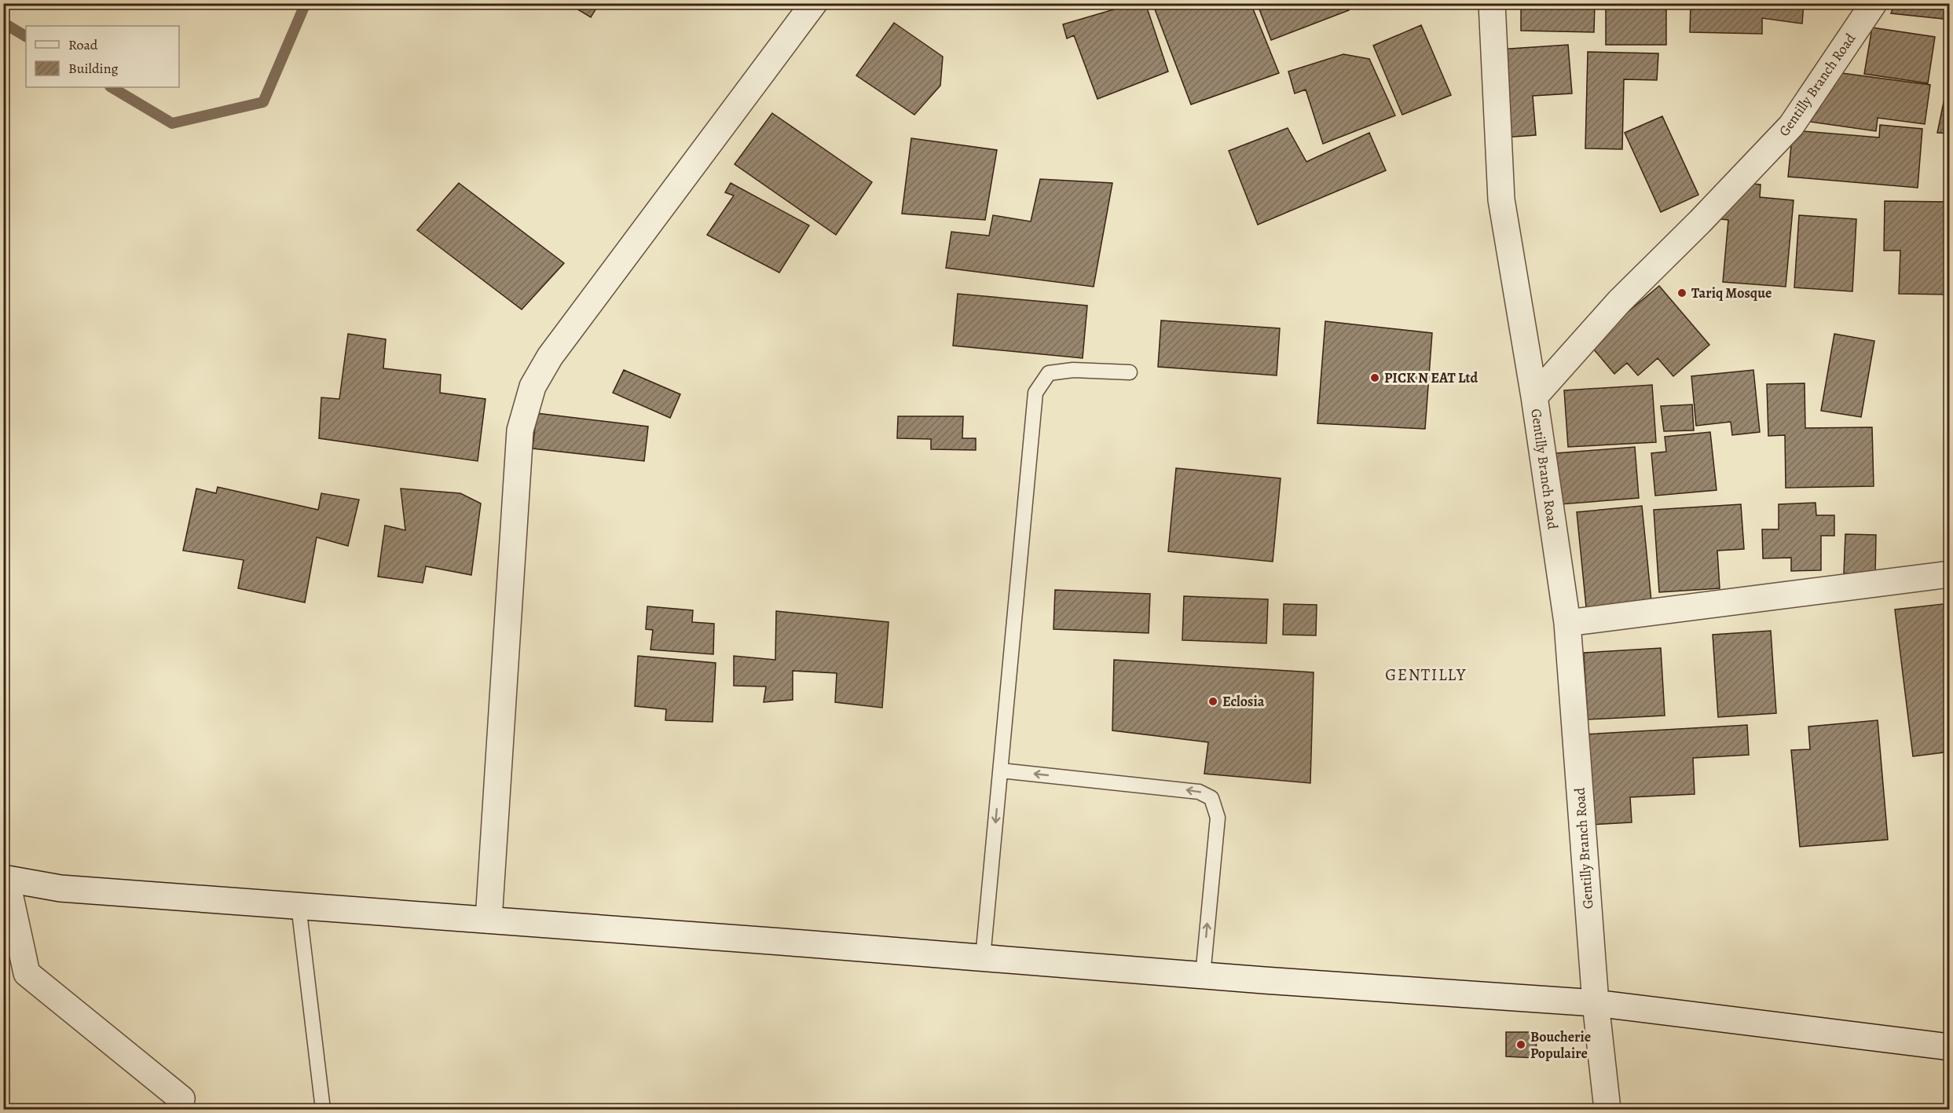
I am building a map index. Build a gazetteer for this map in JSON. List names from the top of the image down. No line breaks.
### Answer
{"streets":{"street":["Gentilly Branch Road"]},"districts":["GENTILLY"],"places":["Tariq Mosque","PICK N EAT Ltd","Eclosia","Boucherie Populaire"],"legend":["Road","Building"]}
